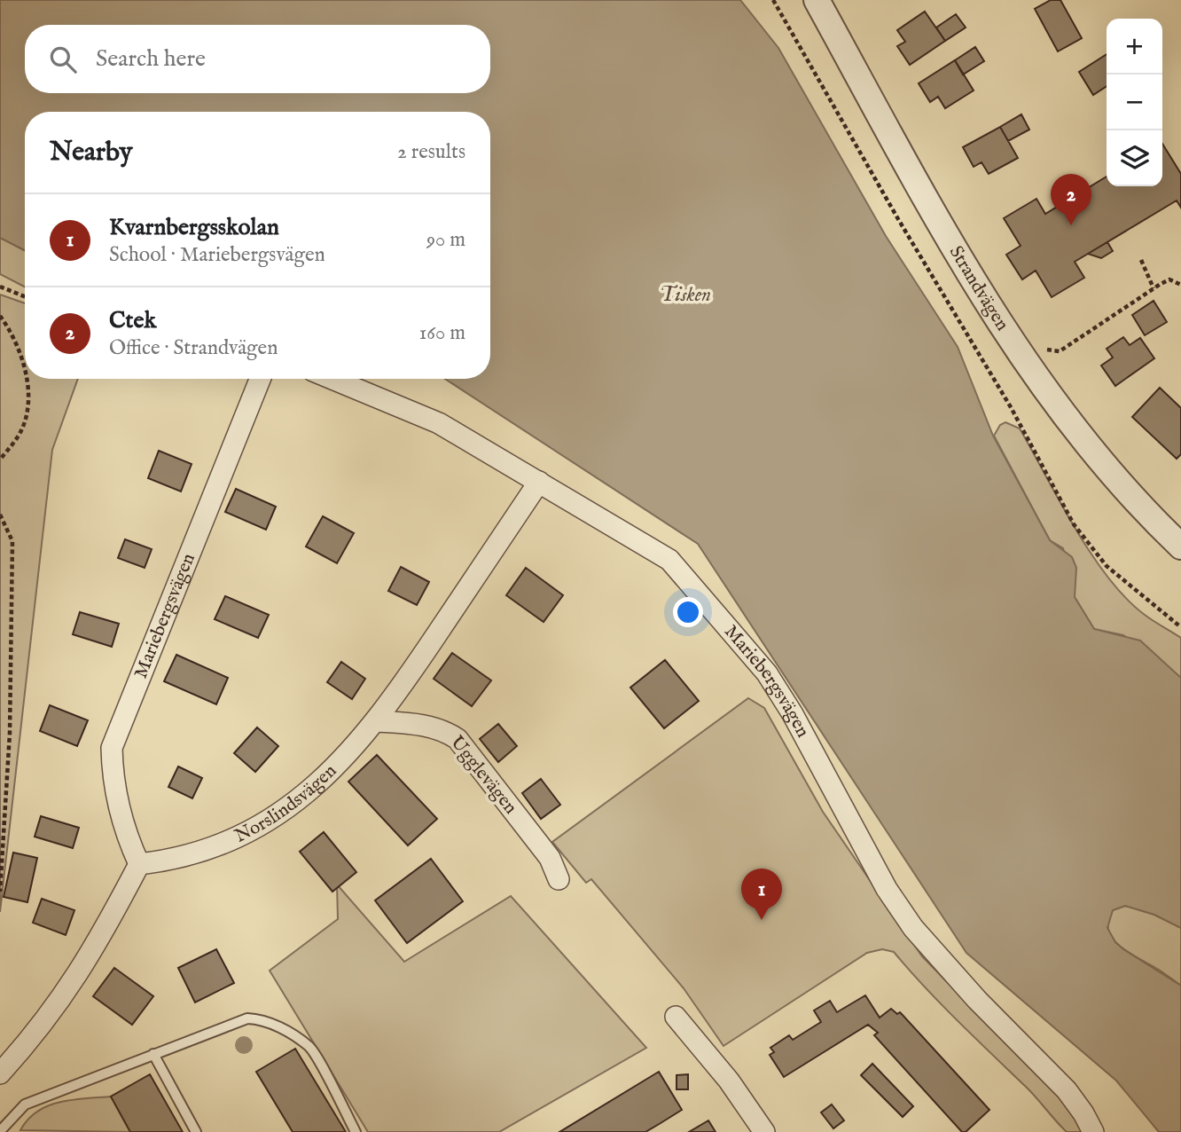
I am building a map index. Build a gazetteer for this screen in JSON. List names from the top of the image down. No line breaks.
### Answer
{"streets":{"street":["Strandvägen","Mariebergsvägen","Ugglevägen","Norslindsvägen"]},"crossings":[["Mariebergsvägen","Norslindsvägen"],["Ugglevägen","Norslindsvägen"]],"water":["Tisken"],"page":{"map_buttons":["+","−"],"search":"Search here","heading":["Nearby","2 results"],"pins":["2","1"],"list":[{"mark":"1","name":"Kvarnbergsskolan","note":"School · Mariebergsvägen","value":"90 m"},{"mark":"2","name":"Ctek","note":"Office · Strandvägen","value":"160 m"}]}}
